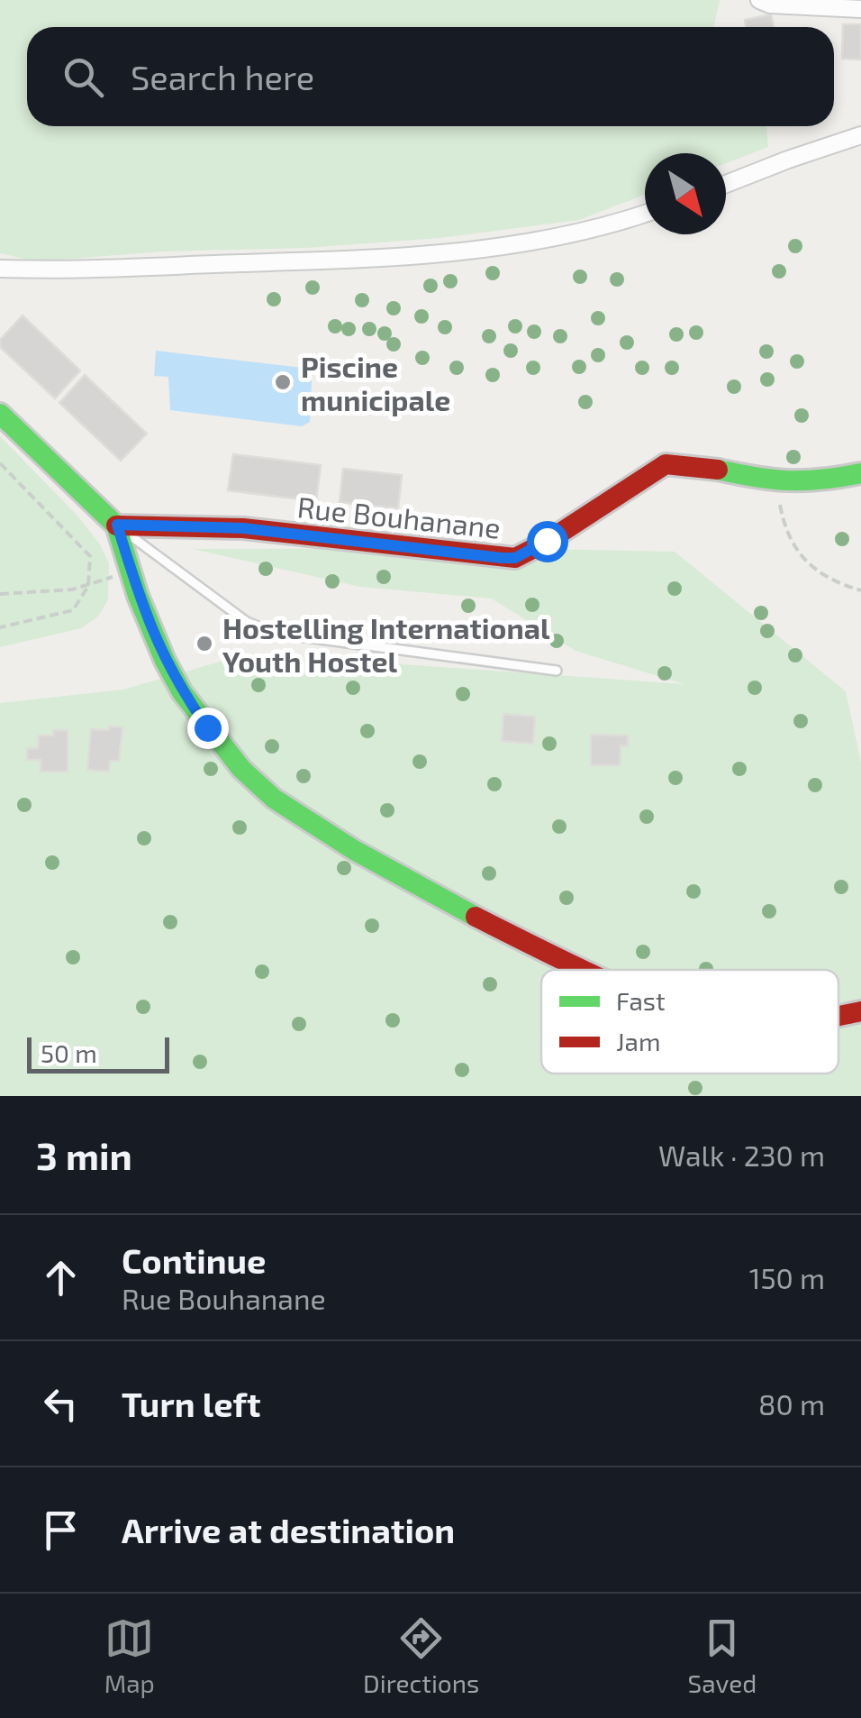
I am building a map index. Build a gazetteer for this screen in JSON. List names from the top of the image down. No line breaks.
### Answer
{"streets":{"street":["Rue Bouhanane"]},"places":["Piscine municipale","Hostelling International Youth Hostel"],"legend":["Fast","Jam"],"scale_bar":"50 m","north":"bottom right","page":{"search":"Search here","scale":"50 m","heading":["3 min","Walk · 230 m"],"list":[["Continue","Rue Bouhanane","150 m"],["Turn left","80 m"],"Arrive at destination"],"nav":["Map","Directions","Saved"]}}
